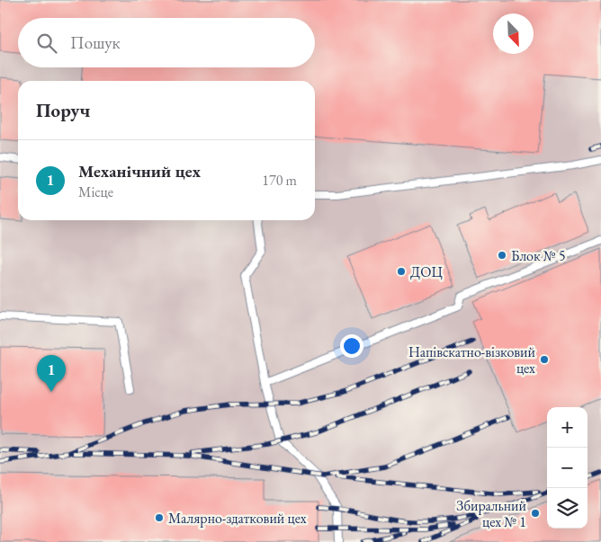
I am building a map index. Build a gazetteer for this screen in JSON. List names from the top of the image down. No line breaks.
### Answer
{"places":["Блок № 5","ДОЦ","Напівскатно-візковий цех","Збиральний цех № 1","Малярно-здатковий цех"],"north":"bottom right","page":{"search":"Пошук","heading":"Поруч","list":[{"mark":"1","name":"Механічний цех","note":"Місце","value":"170 m"}],"pins":"1","map_buttons":["+","−"]}}
